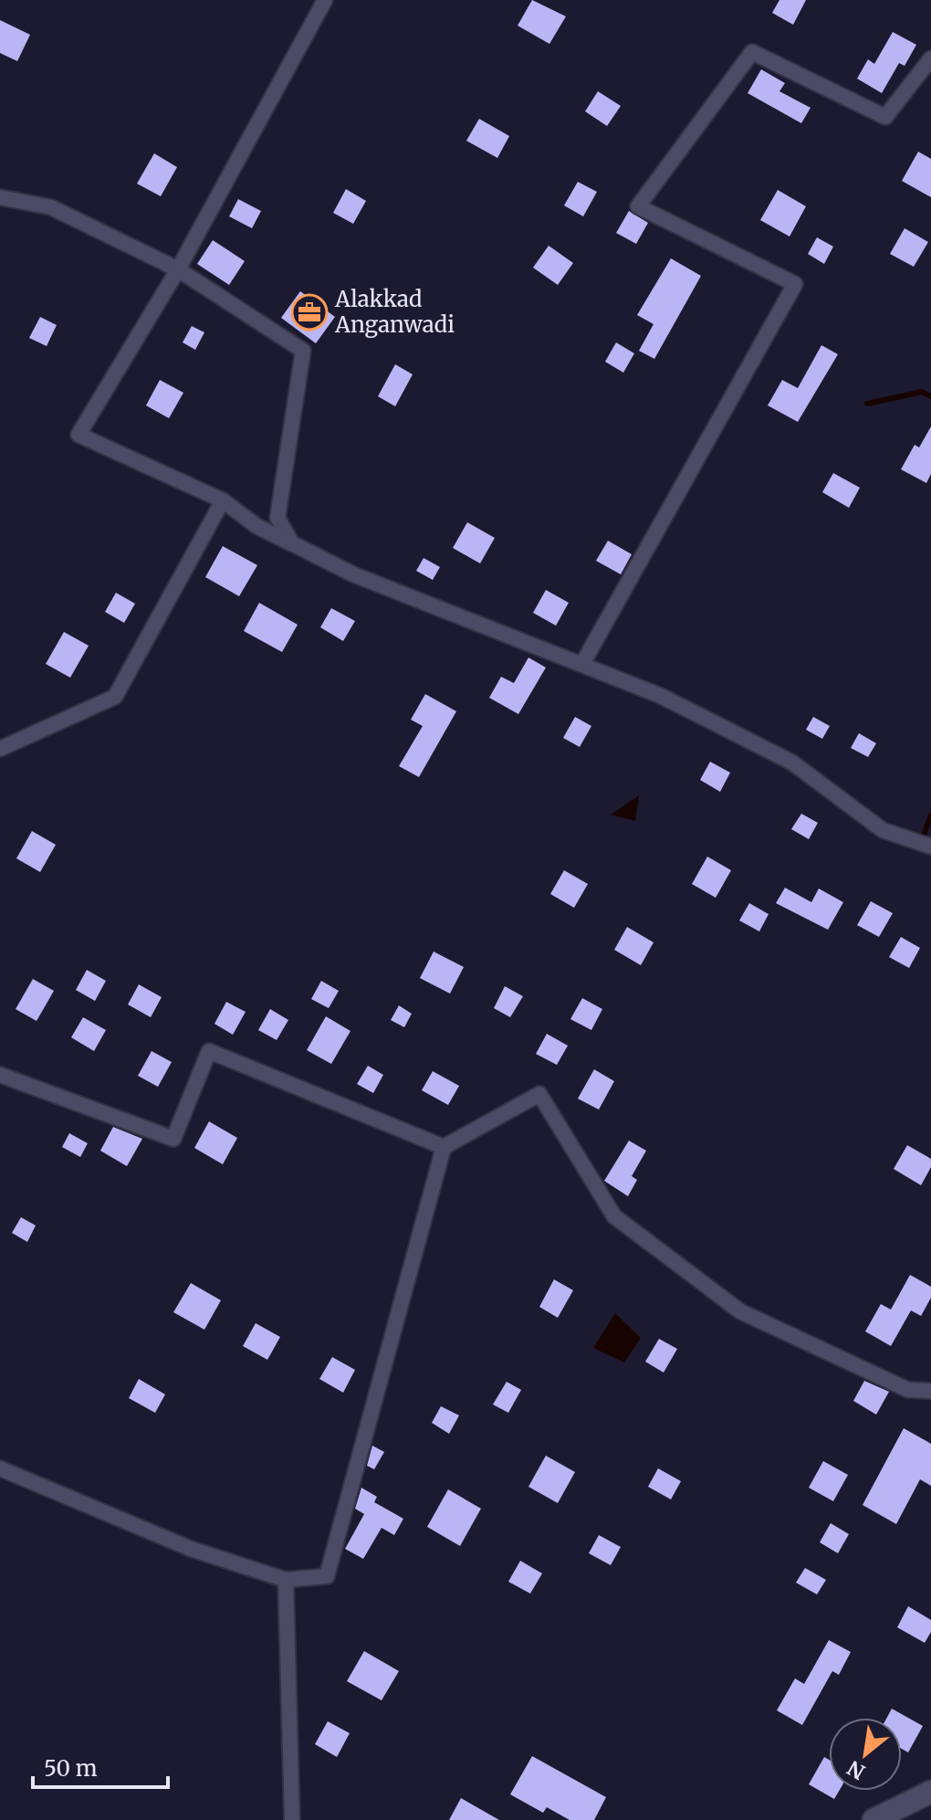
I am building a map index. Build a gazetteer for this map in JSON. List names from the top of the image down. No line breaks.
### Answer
{"places":{"office":["Alakkad Anganwadi"]},"scale_bar":"50 m","north":"bottom left"}
